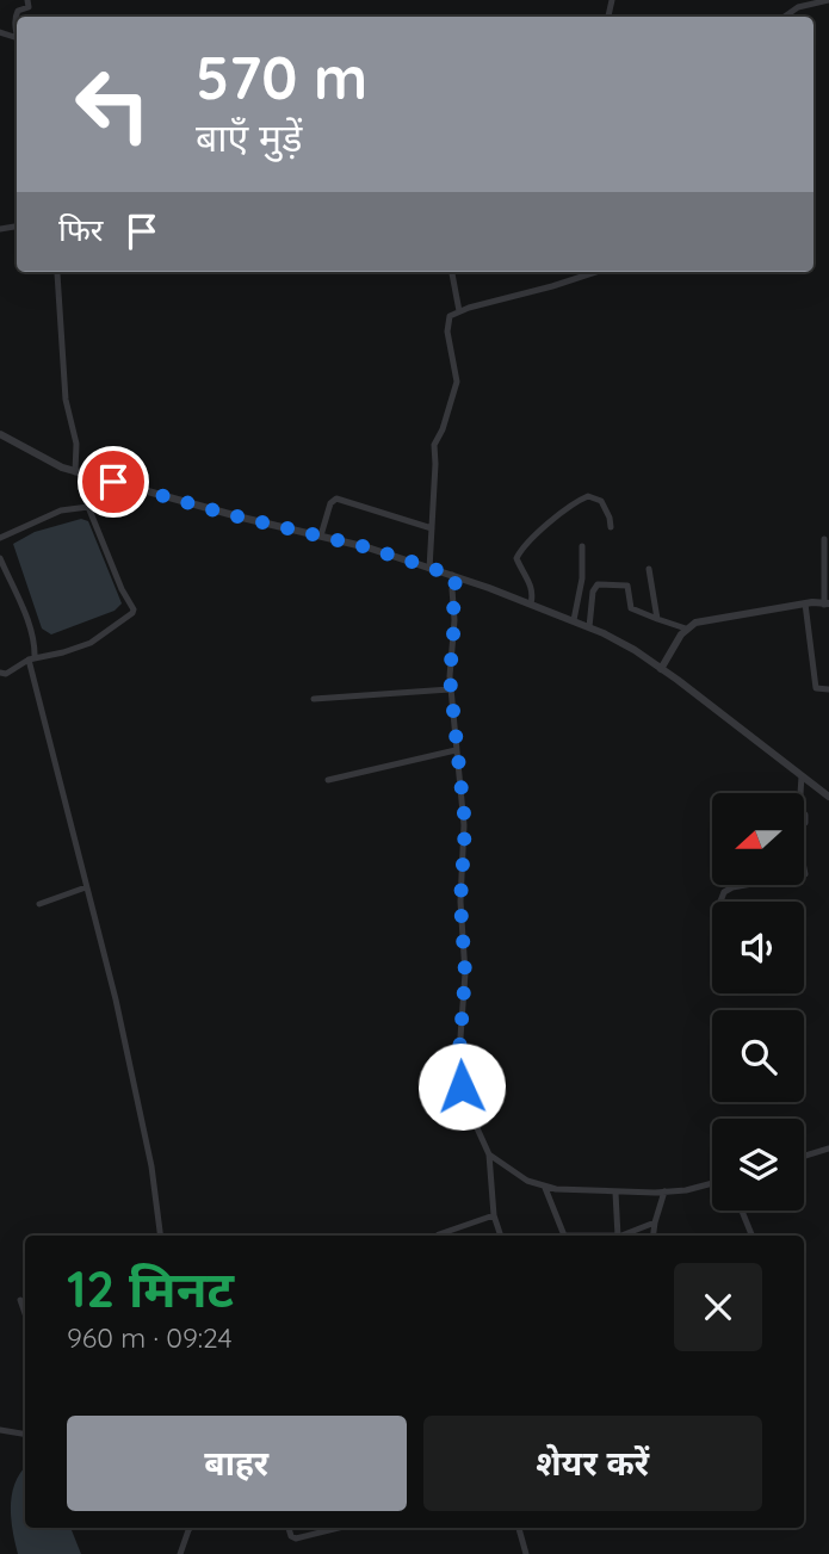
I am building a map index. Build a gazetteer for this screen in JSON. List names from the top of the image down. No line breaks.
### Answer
{"north":"left","page":{"turn":["570 m","बाएँ मुड़ें"],"then":"फिर","heading":["12 मिनट","960 m · 09:24"],"buttons":["बाहर","शेयर करें"]}}
